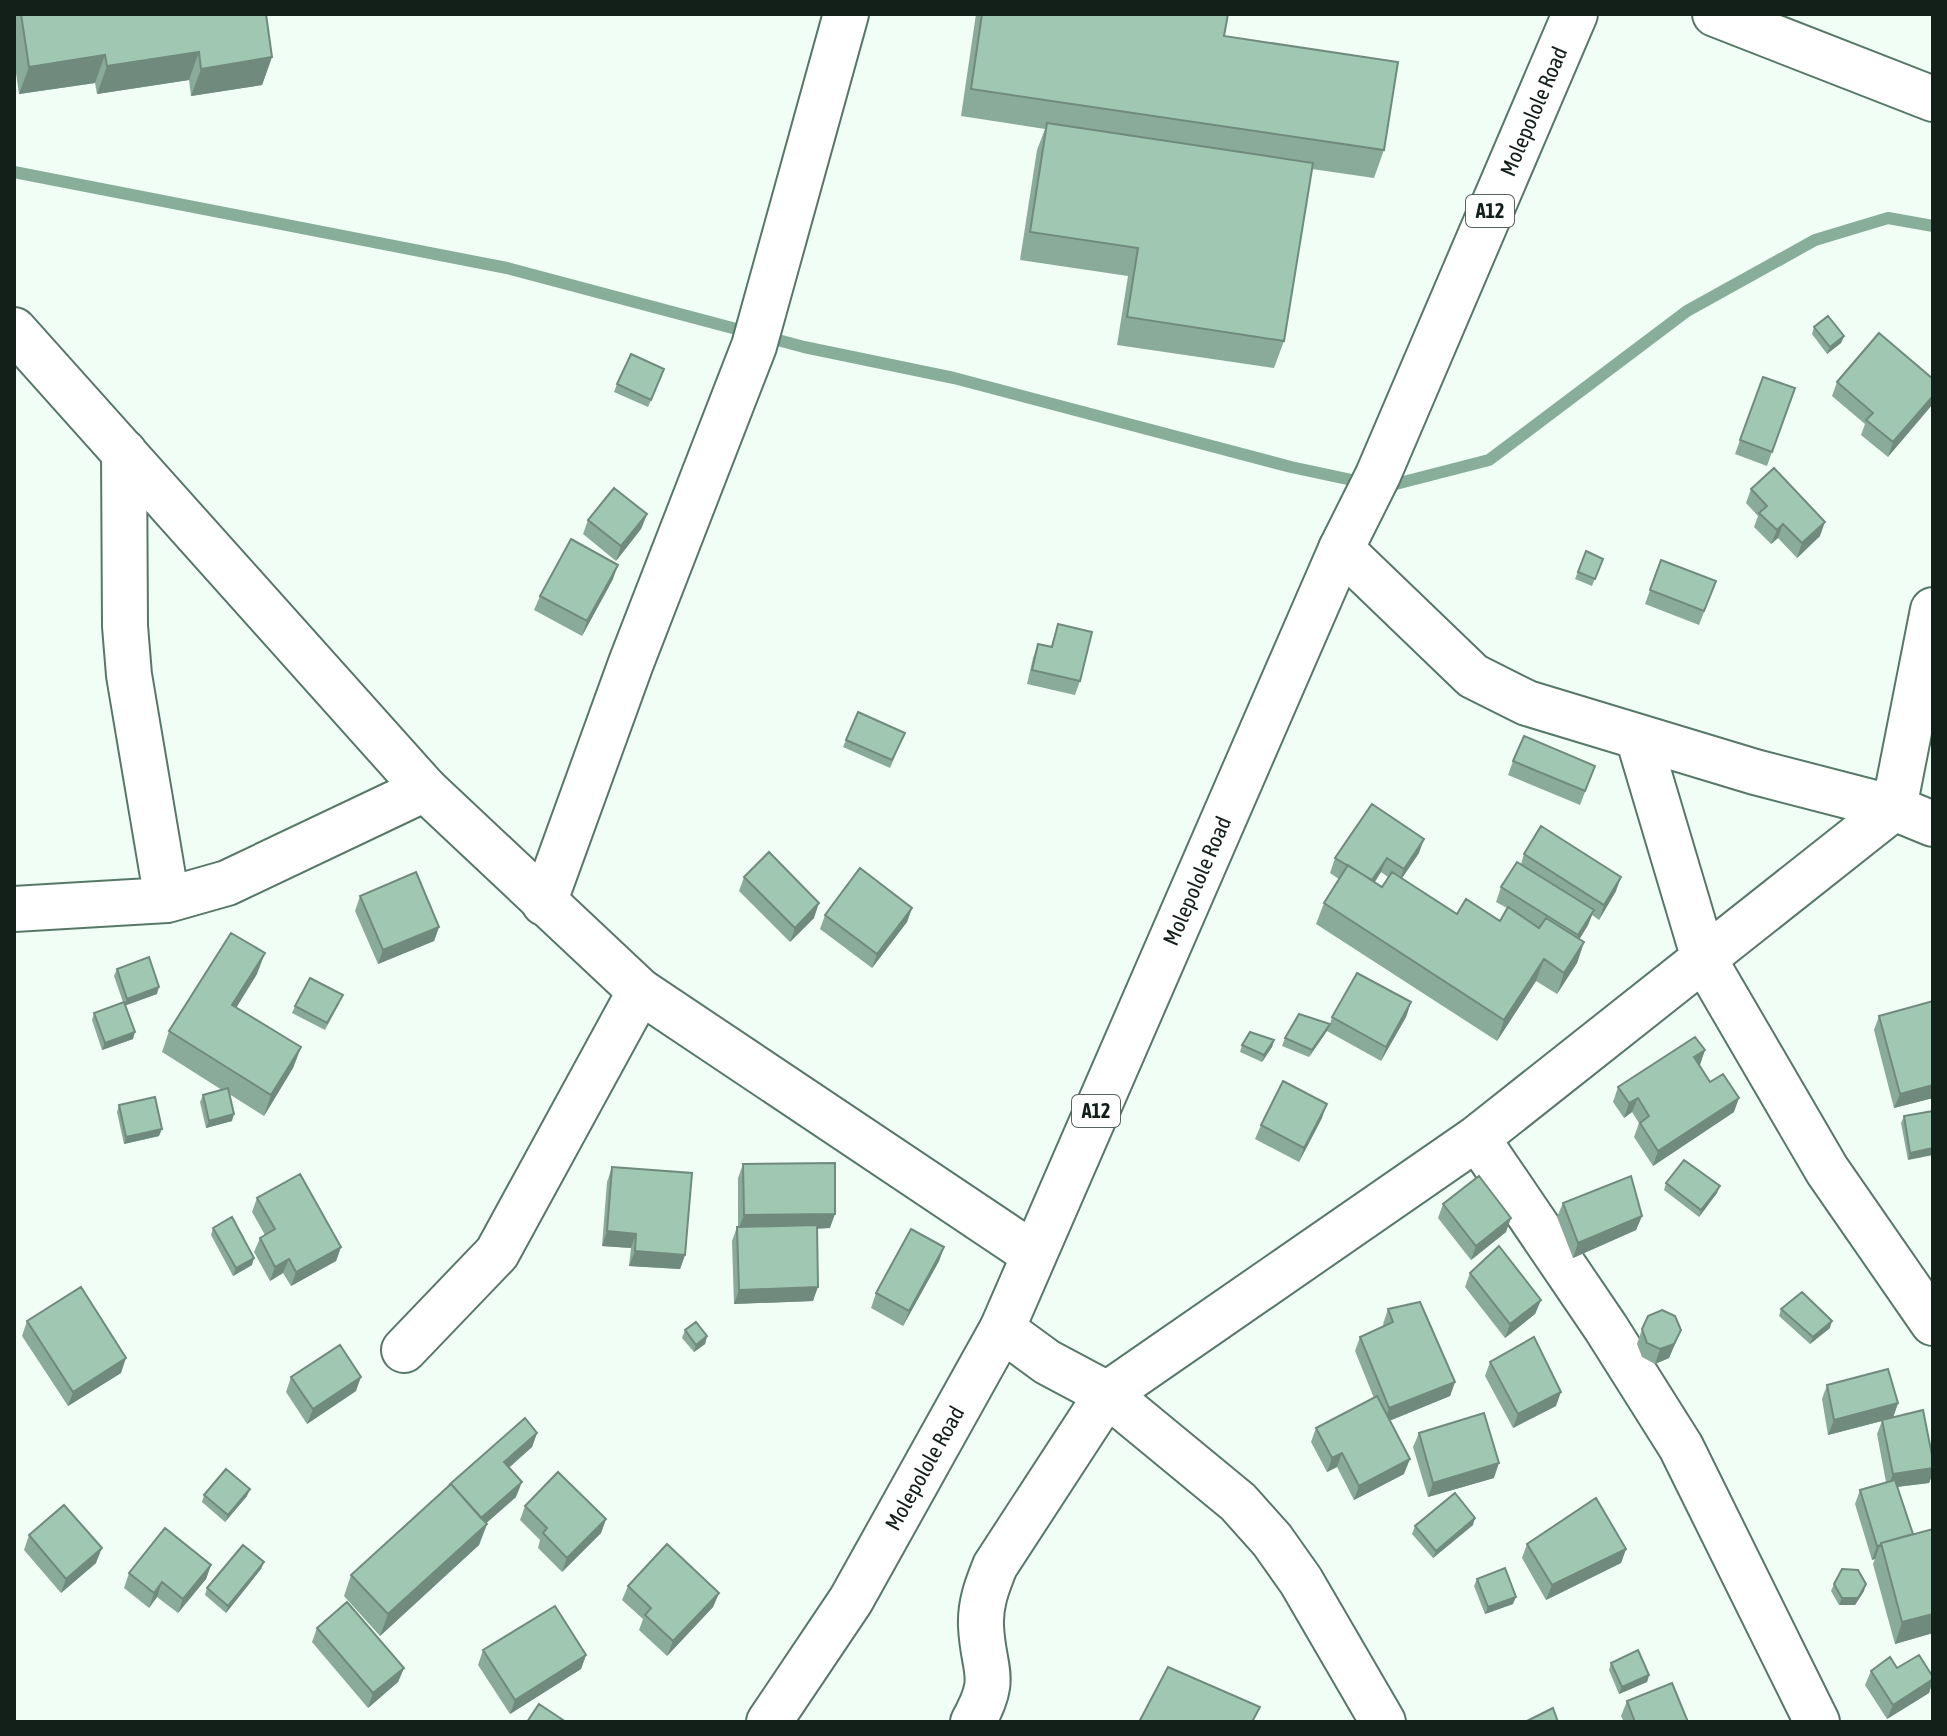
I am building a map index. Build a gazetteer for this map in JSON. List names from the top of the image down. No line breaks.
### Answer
{"streets":{"street":["Molepolole Road","A12"]}}
